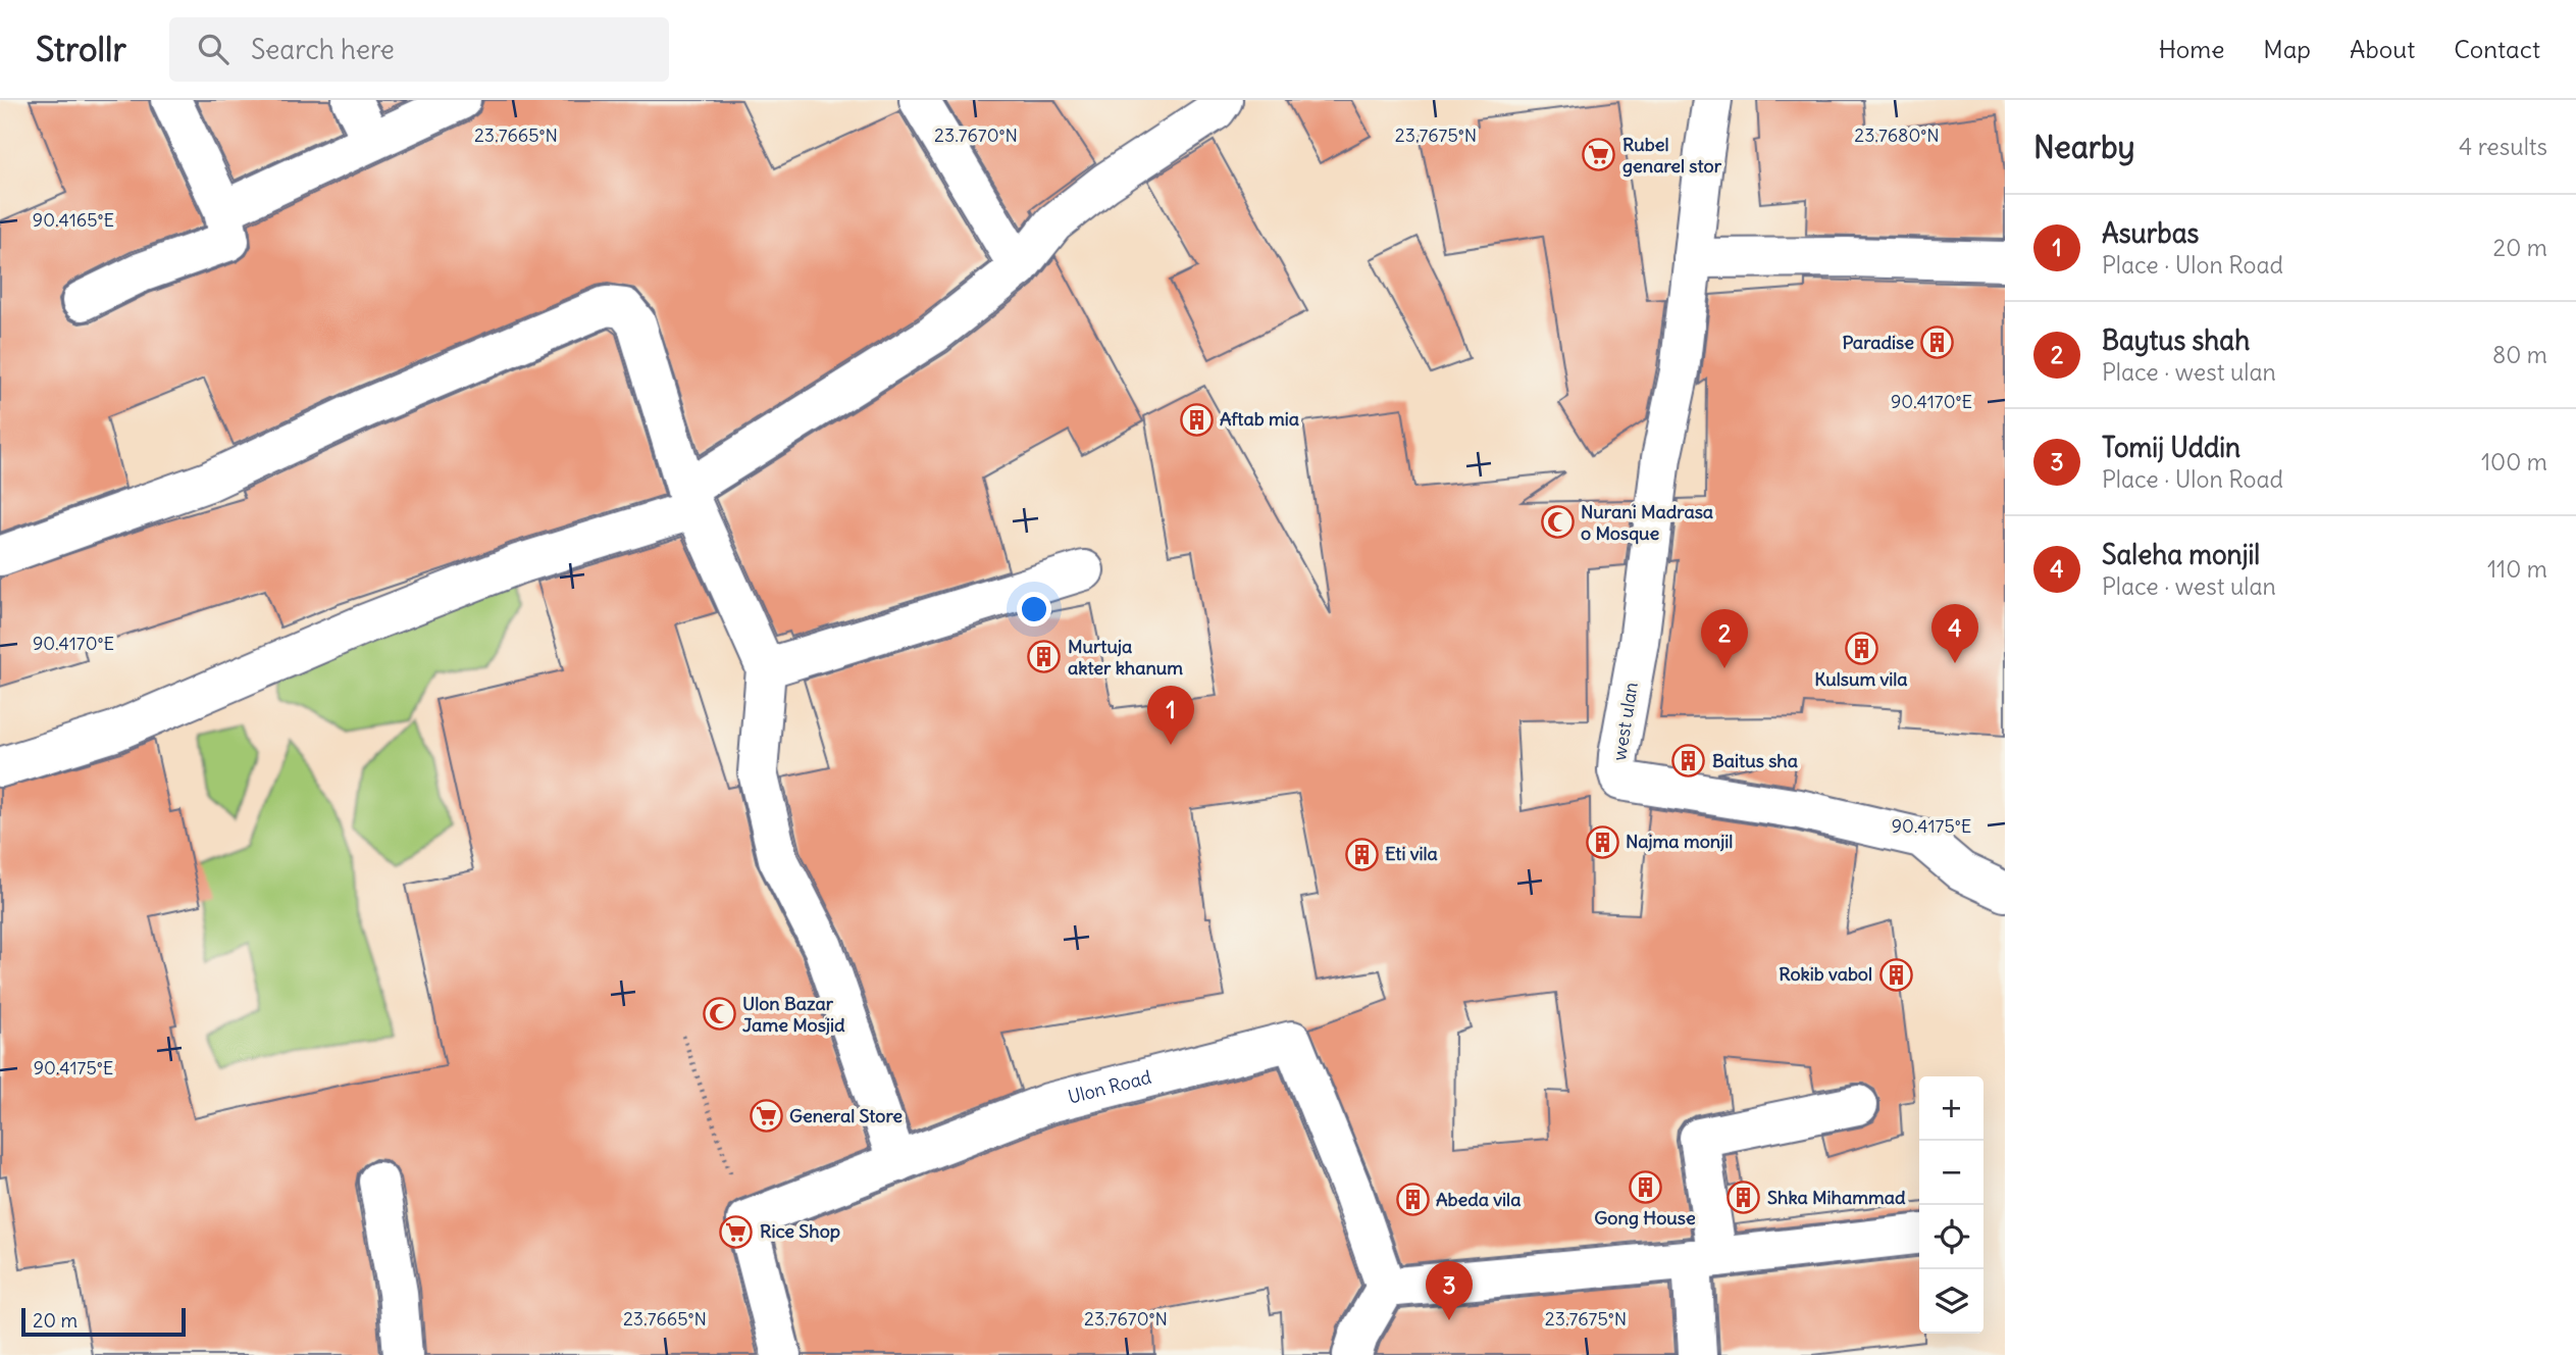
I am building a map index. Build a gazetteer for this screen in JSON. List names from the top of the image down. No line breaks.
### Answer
{"streets":{"street":["west ulan","Ulon Road"]},"places":{"supermarket":["Rubel genarel stor","General Store","Rice Shop"],"building":["Paradise","Aftab mia","Kulsum vila","Murtuja akter khanum","Baitus sha","Najma monjil","Eti vila","Rokib vabol","Gong House","Shka Mihammad","Abeda vila"],"mosque":["Nurani Madrasa o Mosque","Ulon Bazar Jame Mosjid"]},"scale_bar":"20 m","page":{"header":"Strollr","search":"Search here","nav":["Home","Map","About","Contact"],"heading":["Nearby","4 results"],"list":[{"mark":"1","name":"Asurbas","note":"Place · Ulon Road","value":"20 m"},{"mark":"2","name":"Baytus shah","note":"Place · west ulan","value":"80 m"},{"mark":"3","name":"Tomij Uddin","note":"Place · Ulon Road","value":"100 m"},{"mark":"4","name":"Saleha monjil","note":"Place · west ulan","value":"110 m"}],"pins":["4","2","1","3"],"map_buttons":["+","−"],"scale":"20 m"},"coordinates":["23.7665°N","23.7670°N","23.7675°N","23.7680°N","90.4165°E","90.4170°E","90.4175°E"]}
